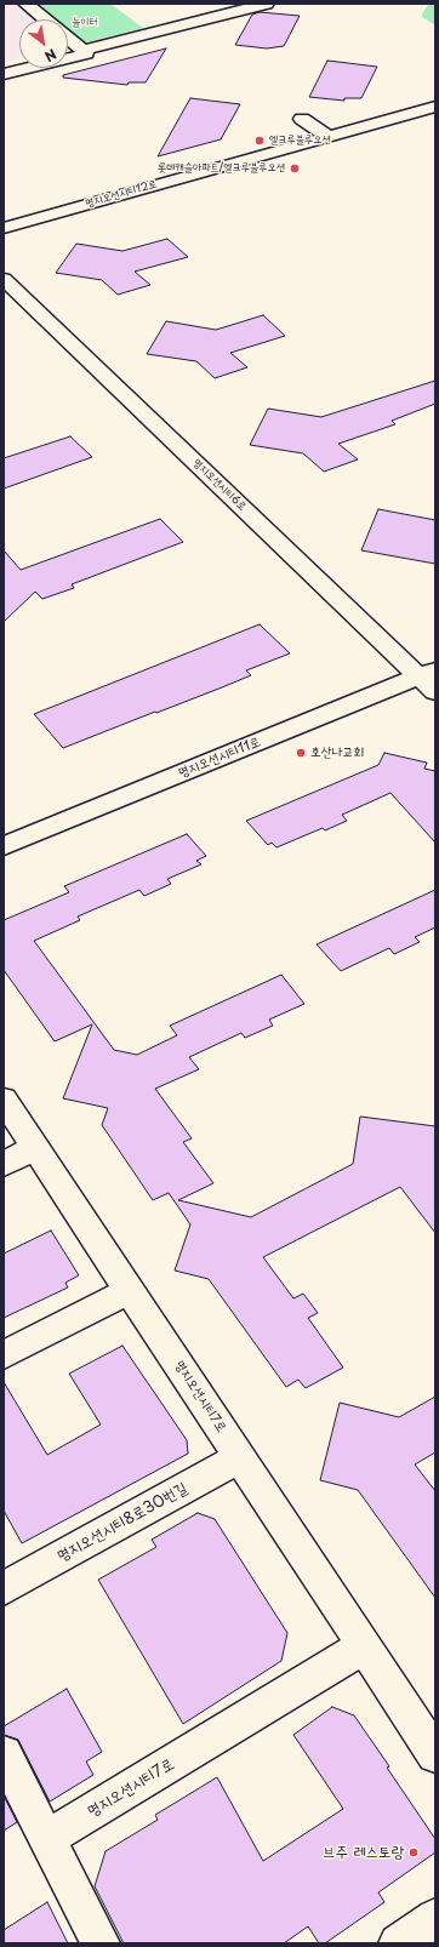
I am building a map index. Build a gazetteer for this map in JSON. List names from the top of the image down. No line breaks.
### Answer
{"streets":{"street":["명지오션시티12로","명지오션시티6로","명지오션시티11로","명지오션시티7로","명지오션시티8로30번길"]},"crossings":[["명지오션시티6로","명지오션시티11로"],["명지오션시티7로","명지오션시티8로30번길"]],"parks":["놀이터"],"places":["엘크루블루오션","롯데캐슬아파트/엘크루블루오션","호산나교회","브주 레스토랑"],"north":"bottom right"}
